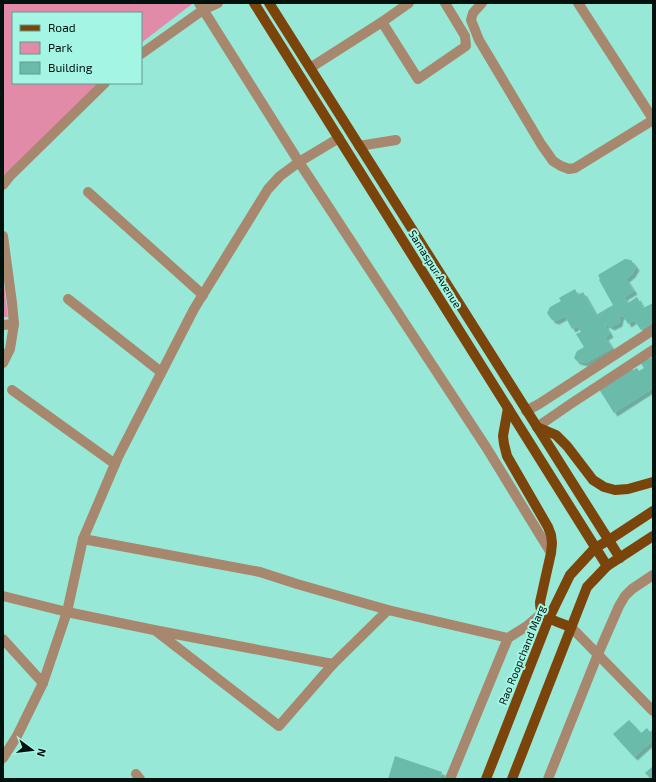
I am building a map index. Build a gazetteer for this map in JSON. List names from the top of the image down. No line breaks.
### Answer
{"streets":{"main road":["Samaspur Avenue","Rao Roopchand Marg"]},"crossings":[["Samaspur Avenue","Rao Roopchand Marg"]],"legend":["Road","Park","Building"],"north":"right"}
